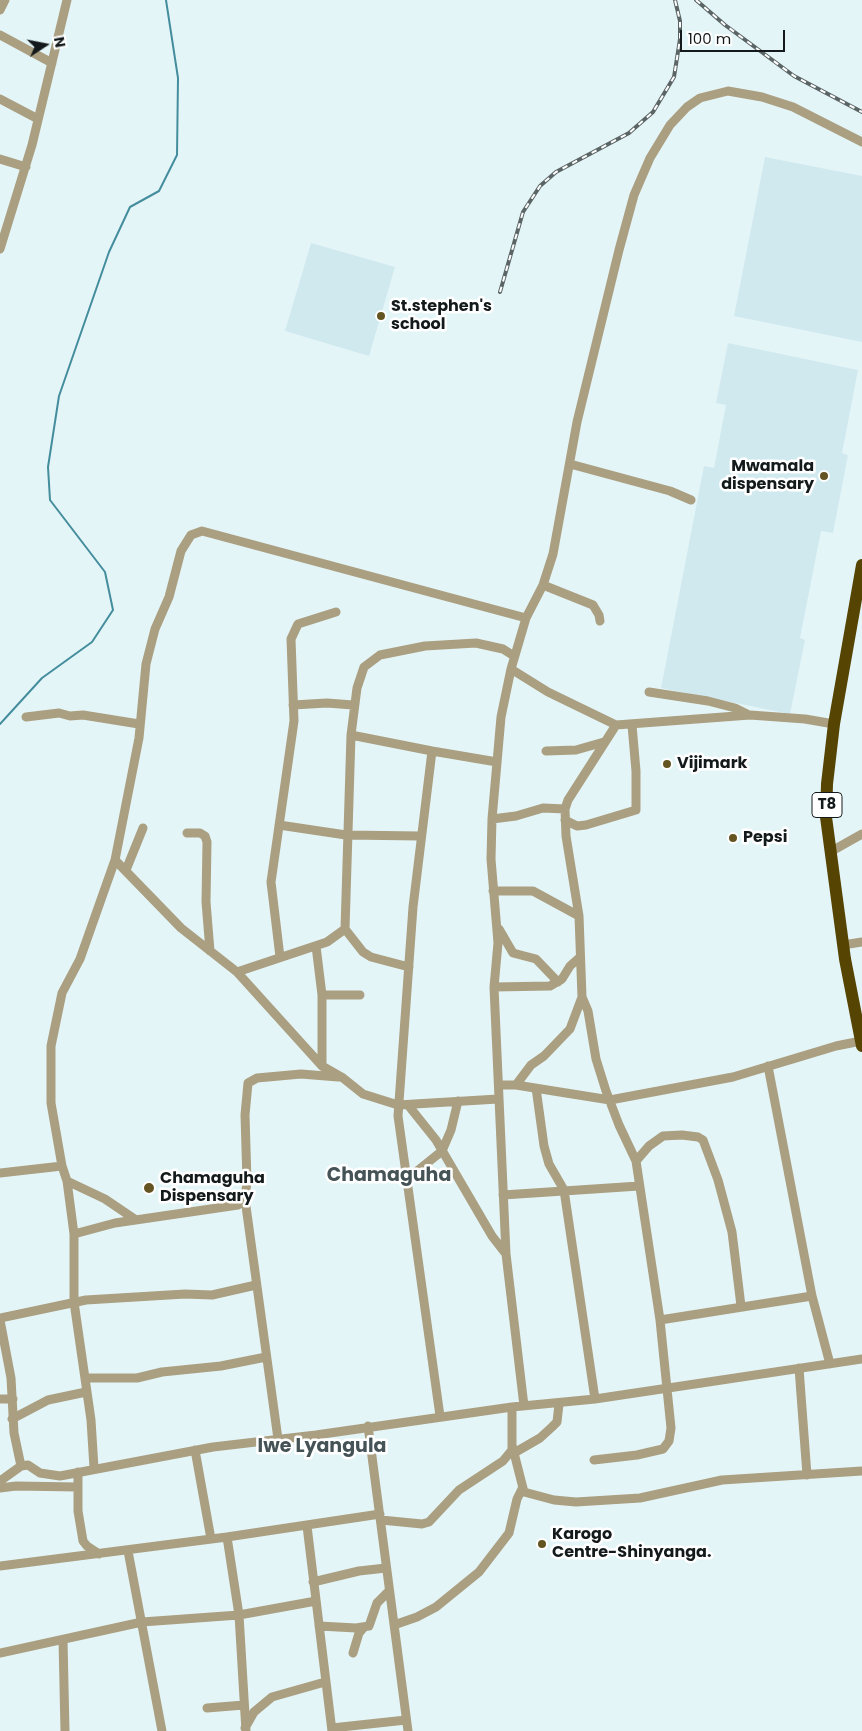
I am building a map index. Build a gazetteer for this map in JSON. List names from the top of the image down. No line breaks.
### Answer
{"streets":{"highway":["T8"]},"districts":["Chamaguha","Iwe Lyangula"],"places":["St.stephen's school","Mwamala dispensary","Vijimark","Pepsi","Chamaguha Dispensary","Karogo Centre-Shinyanga."],"scale_bar":"100 m","north":"right"}
